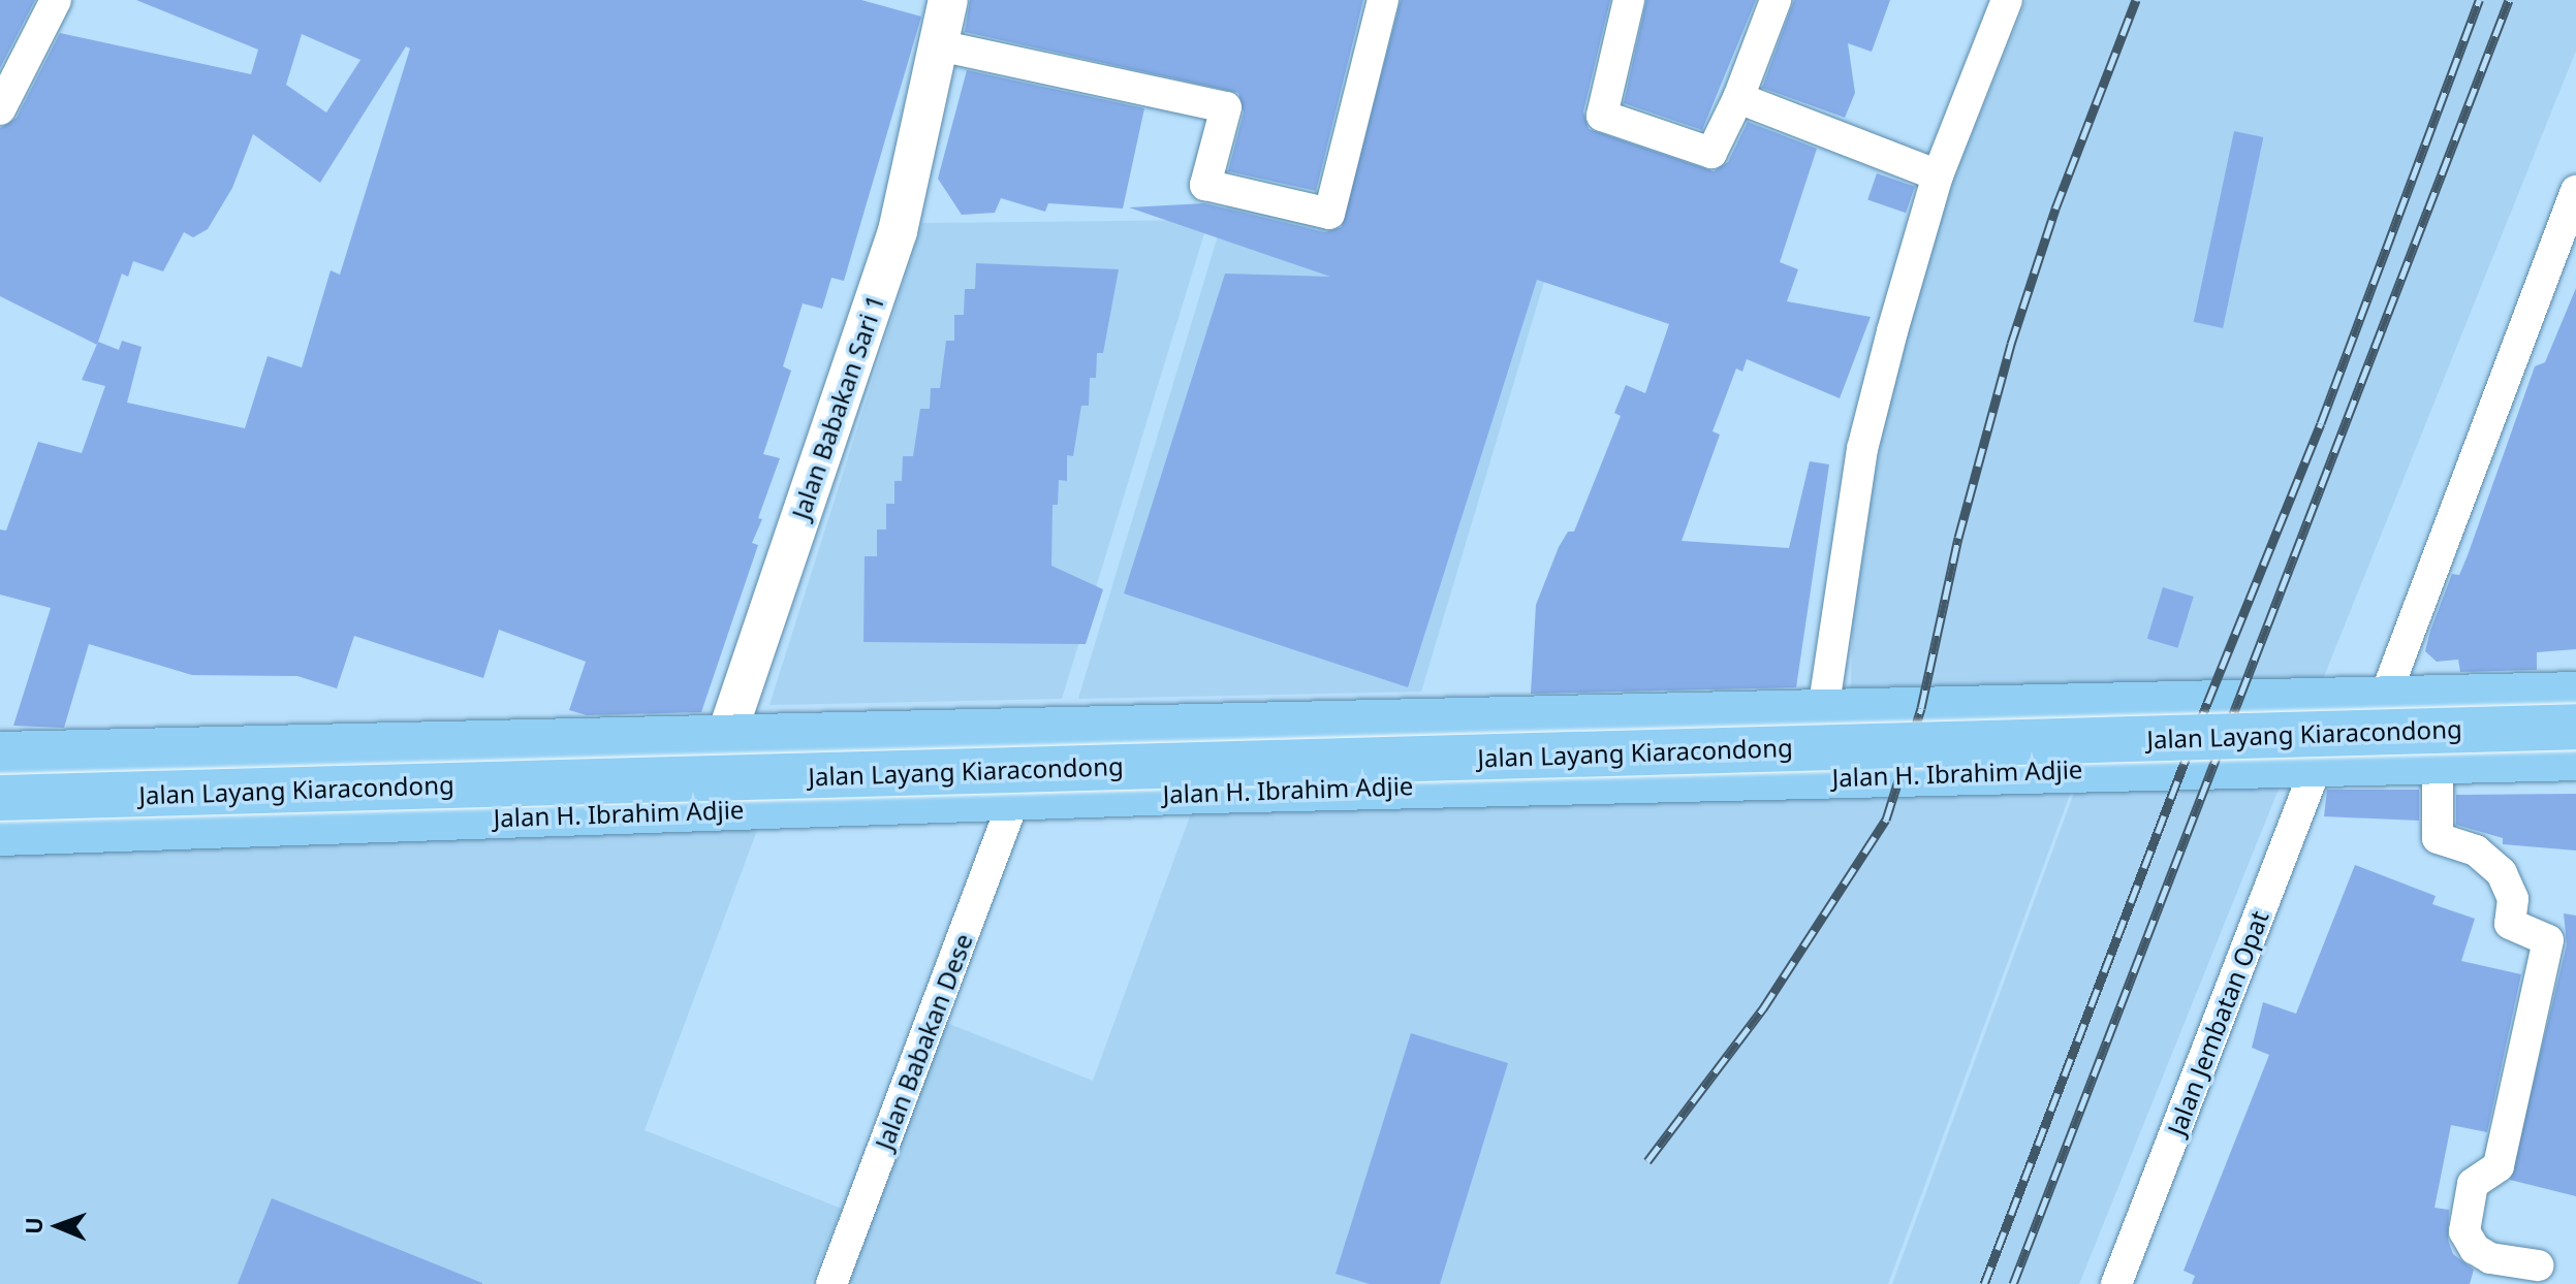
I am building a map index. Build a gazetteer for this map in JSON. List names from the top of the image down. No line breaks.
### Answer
{"streets":{"main road":["Jalan Layang Kiaracondong","Jalan H. Ibrahim Adjie"],"street":["Jalan Babakan Sari 1","Jalan Jembatan Opat","Jalan Babakan Dese"]},"crossings":[["Jalan Babakan Sari 1","Jalan H. Ibrahim Adjie"],["Jalan H. Ibrahim Adjie","Jalan Jembatan Opat"],["Jalan H. Ibrahim Adjie","Jalan Babakan Dese"]],"north":"left"}
